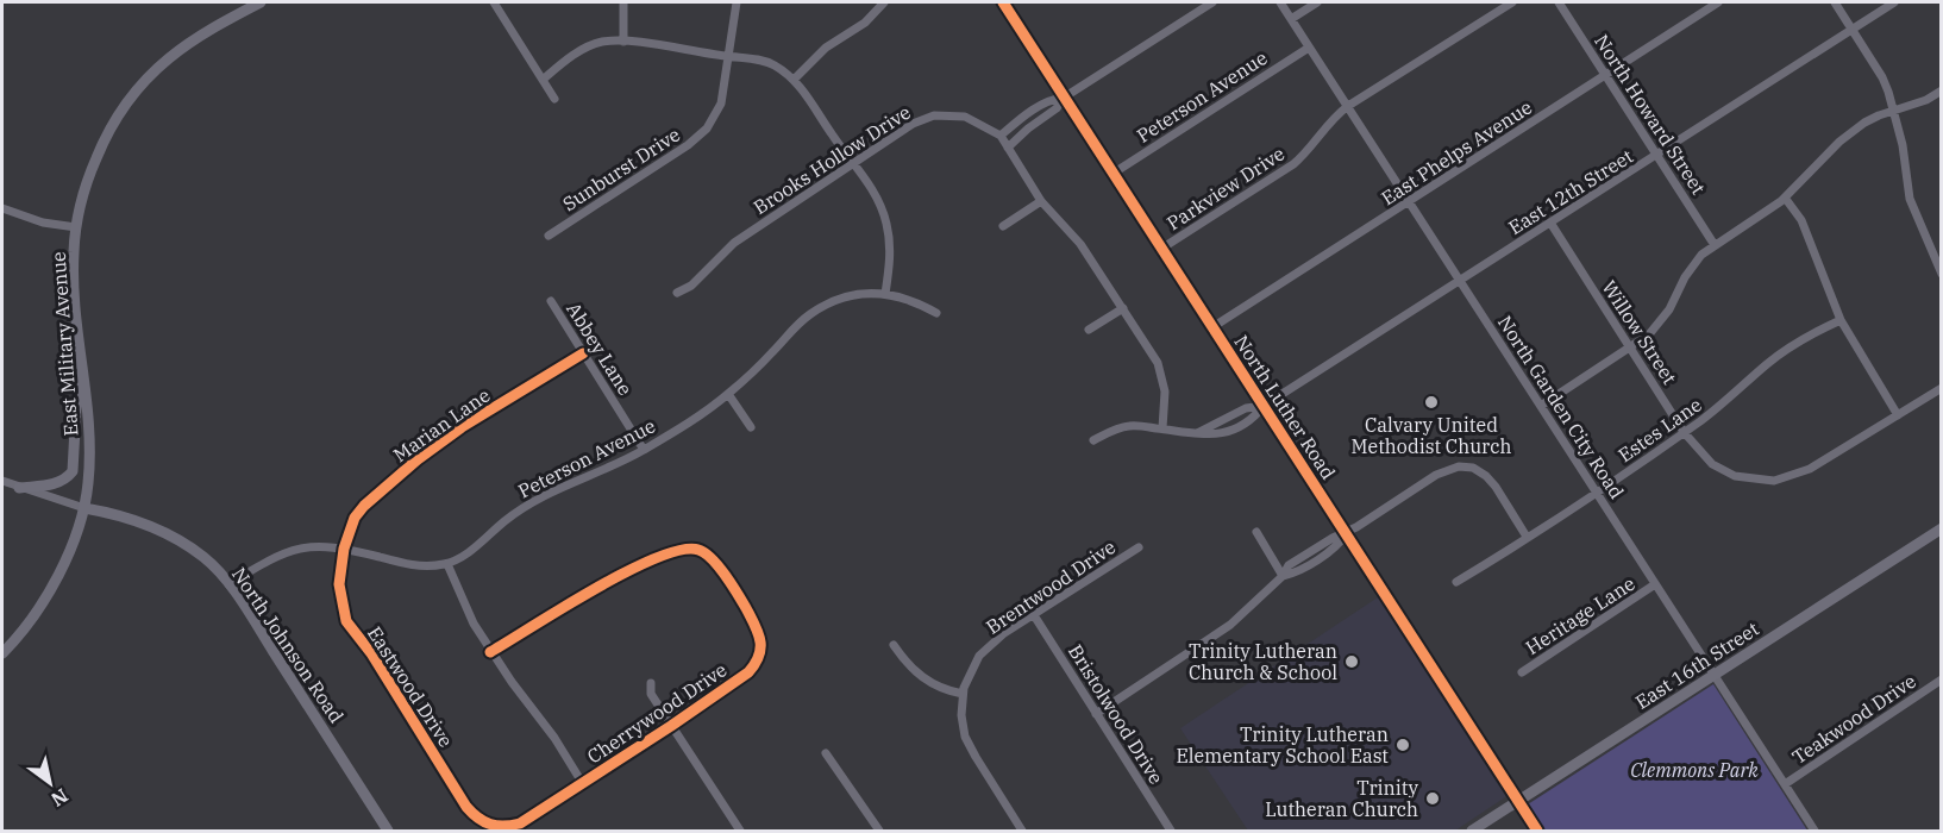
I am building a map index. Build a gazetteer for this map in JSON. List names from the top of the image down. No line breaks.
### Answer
{"streets":{"main road":["East Military Avenue","North Johnson Road","East 16th Street"],"street":["Peterson Avenue","North Howard Street","East Phelps Avenue","Brooks Hollow Drive","Sunburst Drive","Parkview Drive","East 12th Street","Willow Street","Abbey Lane","North Luther Road","North Garden City Road","Marian Lane","Estes Lane","Brentwood Drive","Heritage Lane","Eastwood Drive","Cherrywood Drive","Bristolwood Drive","Teakwood Drive"]},"crossings":[["Peterson Avenue","Abbey Lane"],["Peterson Avenue","North Luther Road"],["Peterson Avenue","North Garden City Road"],["Peterson Avenue","Cherrywood Drive"],["North Howard Street","East Phelps Avenue"],["North Howard Street","East 12th Street"],["East Phelps Avenue","North Luther Road"],["East Phelps Avenue","North Garden City Road"],["Parkview Drive","North Luther Road"],["Parkview Drive","North Garden City Road"],["East 12th Street","Willow Street"],["East 12th Street","North Luther Road"],["East 12th Street","North Garden City Road"],["Willow Street","Estes Lane"],["East Military Avenue","North Johnson Road"],["Abbey Lane","Marian Lane"],["North Luther Road","East 16th Street"],["North Garden City Road","Estes Lane"],["North Garden City Road","Heritage Lane"],["North Garden City Road","East 16th Street"],["North Garden City Road","Teakwood Drive"],["Marian Lane","Eastwood Drive"],["Brentwood Drive","Bristolwood Drive"],["Eastwood Drive","Cherrywood Drive"]],"parks":["Clemmons Park"],"places":["Calvary United Methodist Church","Trinity Lutheran Church & School","Trinity Lutheran Elementary School East","Trinity Lutheran Church"],"north":"bottom right"}
